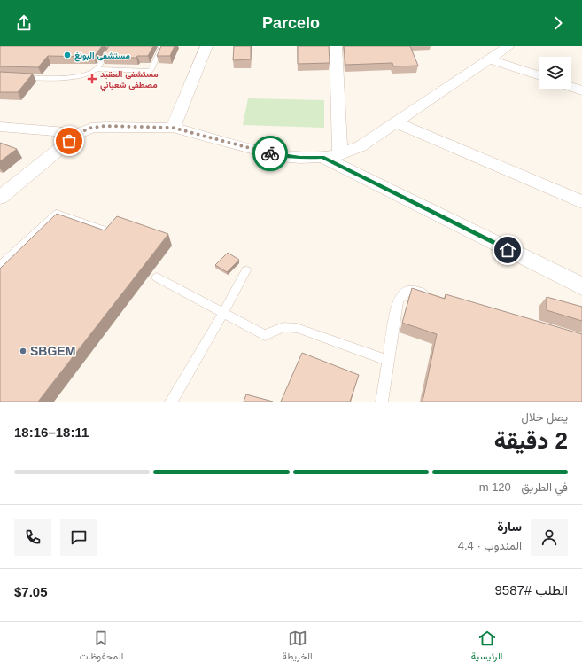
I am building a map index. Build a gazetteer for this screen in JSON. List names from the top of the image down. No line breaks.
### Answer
{"places":{"other":["مستشفى البونغ","SBGEM"],"health":["مستشفى العقيد مصطفى شعباني"]},"page":{"header":"Parcelo","heading":["2 دقيقة","يصل خلال","18:11–18:16"],"panel":["سارة","المندوب · 4.4","الطلب #9587","$7.05"],"bar":"في الطريق · 120 m","tabs":["الرئيسية","الخريطة","المحفوظات"]}}
